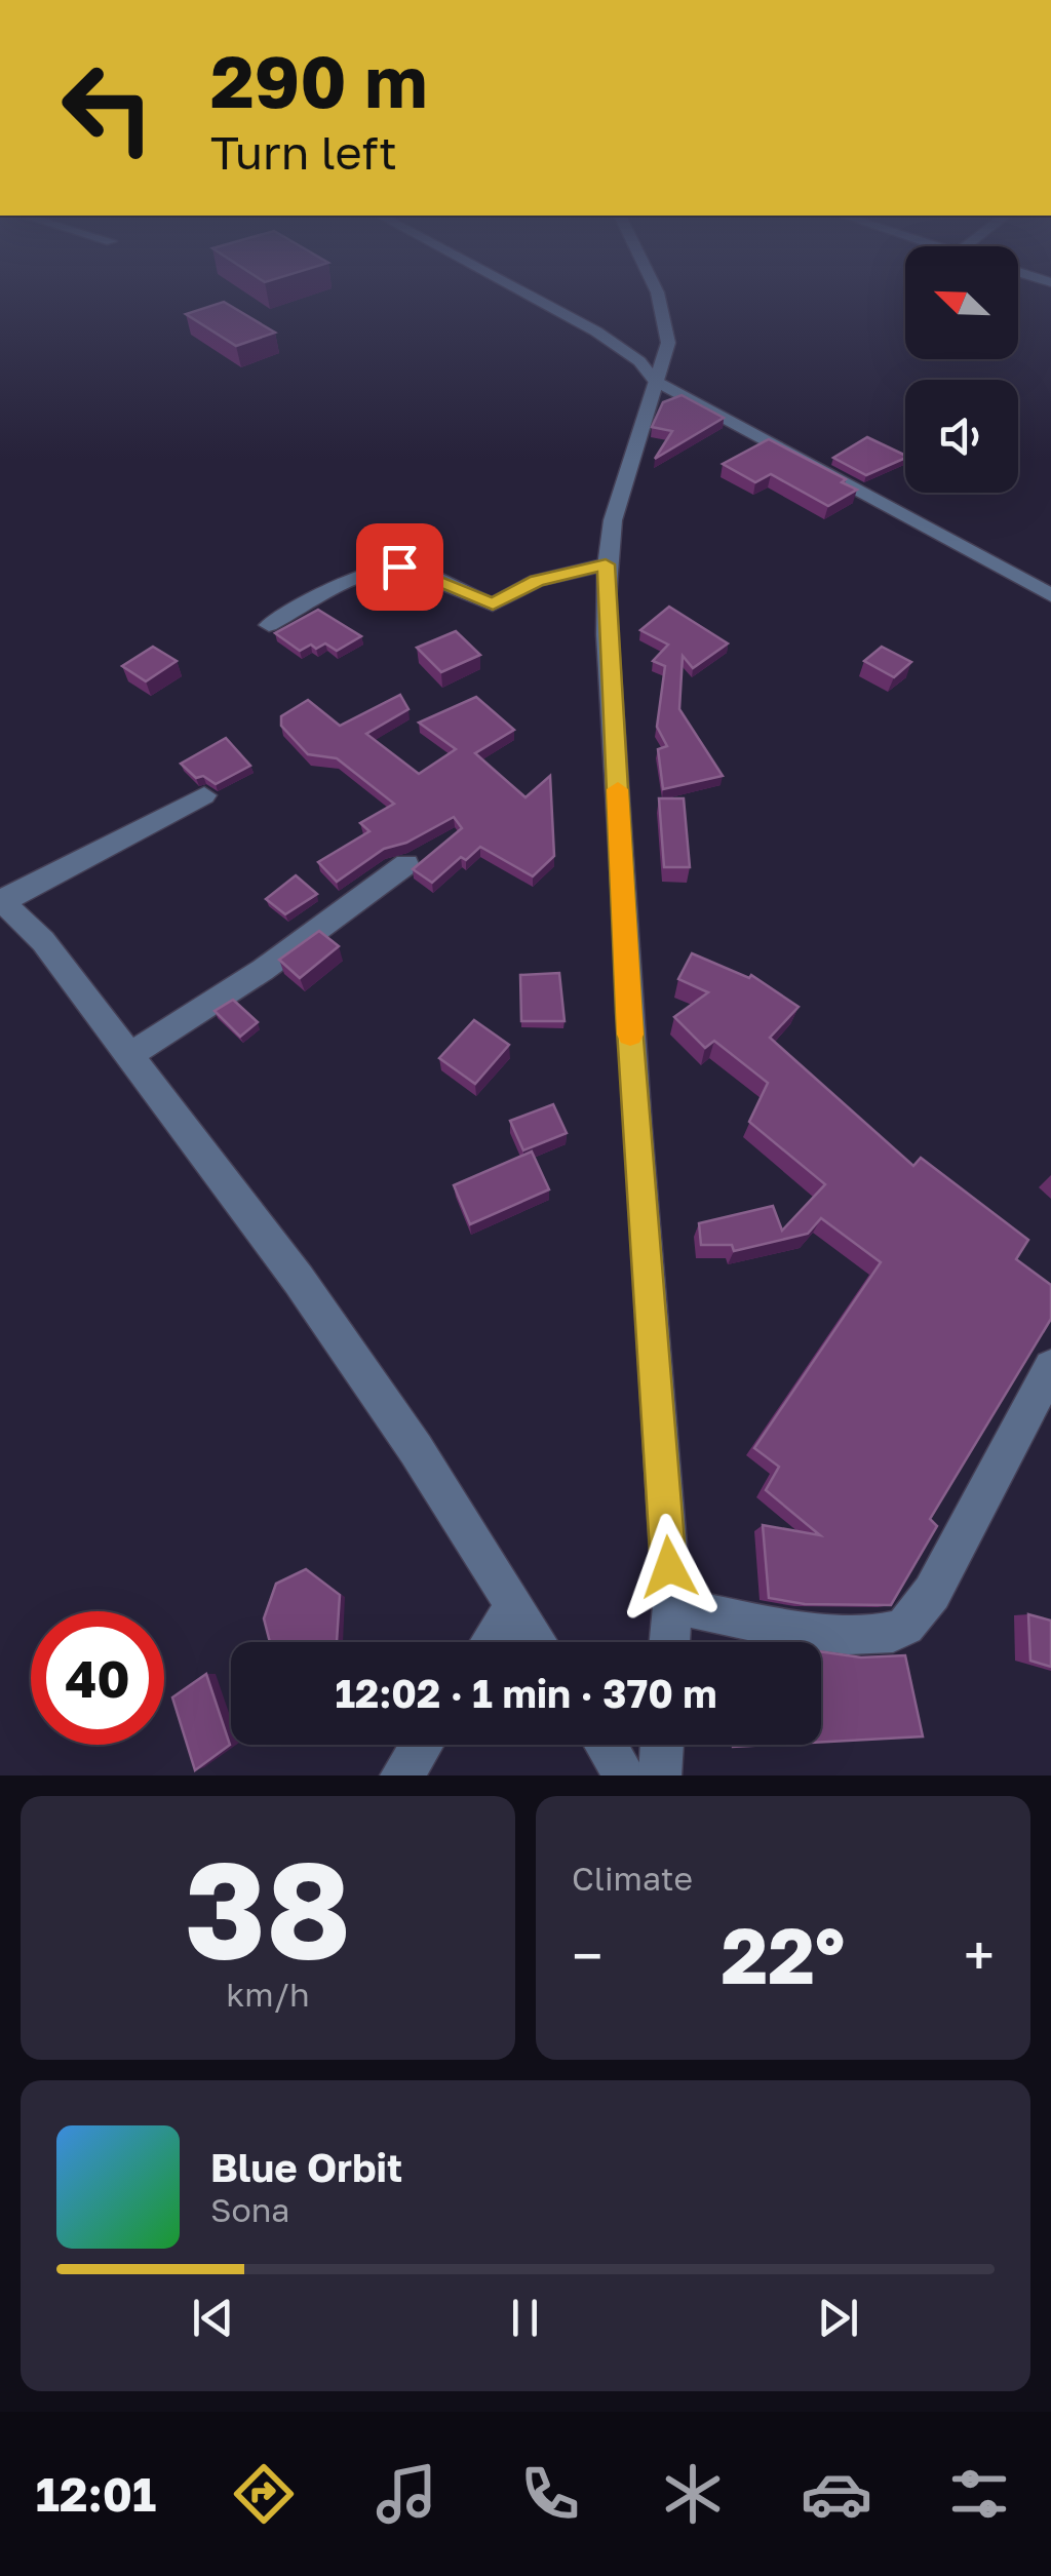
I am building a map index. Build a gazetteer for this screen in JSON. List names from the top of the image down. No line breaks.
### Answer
{"north":"top left","page":{"turn":["290 m","Turn left"],"limit":"40","trip":"12:02 · 1 min · 370 m","tile":[["38","km/h"],"Climate"],"heat":["−","22°","+"],"song":["Blue Orbit","Sona"],"tabs":"12:01"}}
